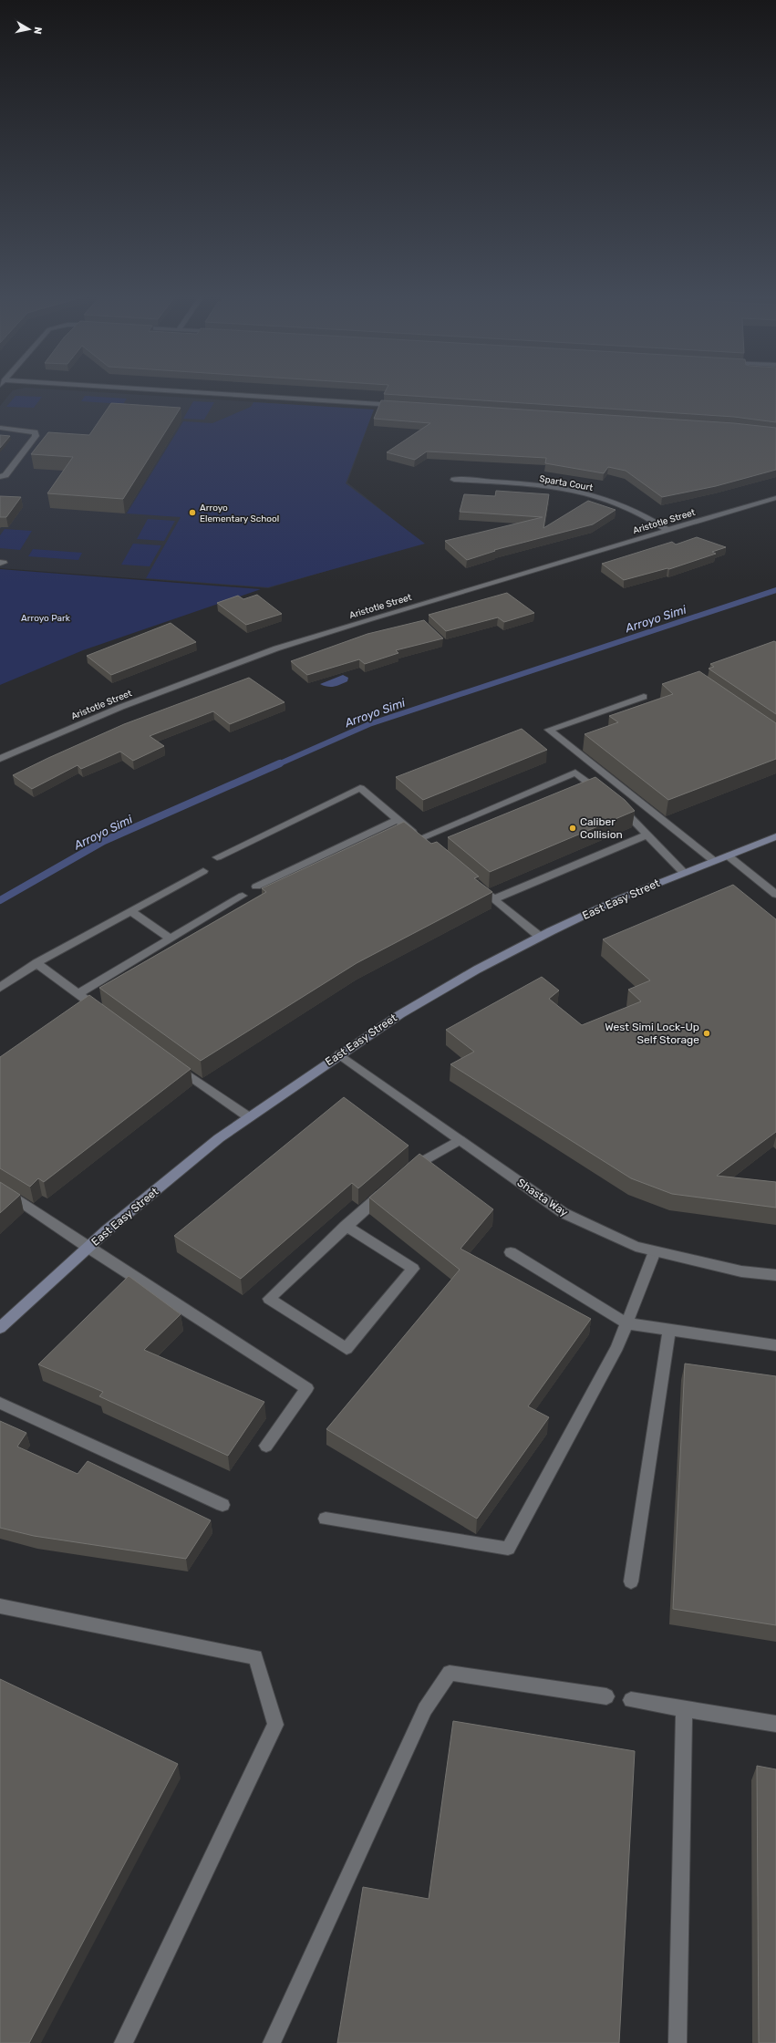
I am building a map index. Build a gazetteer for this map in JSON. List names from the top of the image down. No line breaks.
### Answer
{"streets":{"street":["Sparta Court","Aristotle Street","East Easy Street","Shasta Way"]},"crossings":[["Sparta Court","Aristotle Street"],["East Easy Street","Shasta Way"]],"water":["Arroyo Simi"],"parks":["Arroyo Park"],"places":["Arroyo Elementary School","Caliber Collision","West Simi Lock-Up Self Storage"],"north":"right"}
